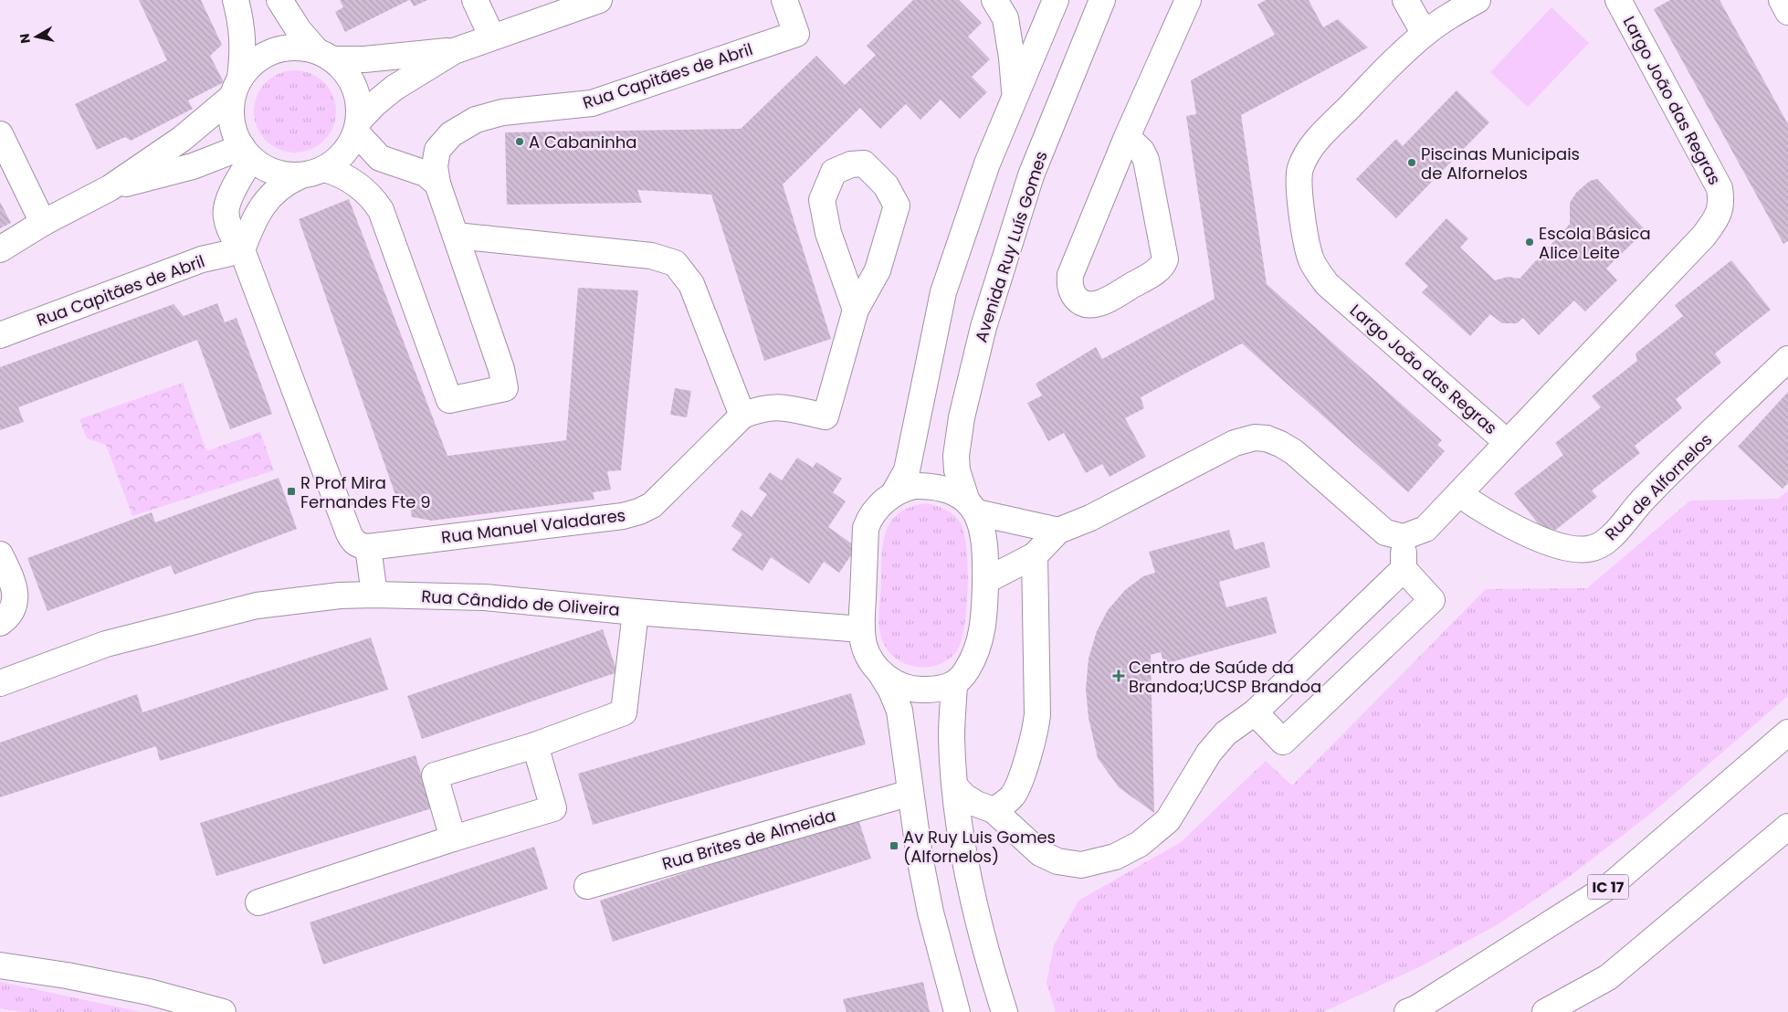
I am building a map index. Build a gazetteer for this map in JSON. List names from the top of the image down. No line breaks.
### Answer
{"streets":{"main road":["Rua Capitães de Abril","Largo João das Regras","Avenida Ruy Luís Gomes","Rua de Alfornelos","Rua Manuel Valadares","Rua Cândido de Oliveira","Rua Brites de Almeida","IC 17"]},"places":{"other":["A Cabaninha","Piscinas Municipais de Alfornelos","Escola Básica Alice Leite"],"transit":["R Prof Mira Fernandes Fte 9","Av Ruy Luis Gomes (Alfornelos)"],"health":["Centro de Saúde da Brandoa;UCSP Brandoa"]},"north":"left"}
